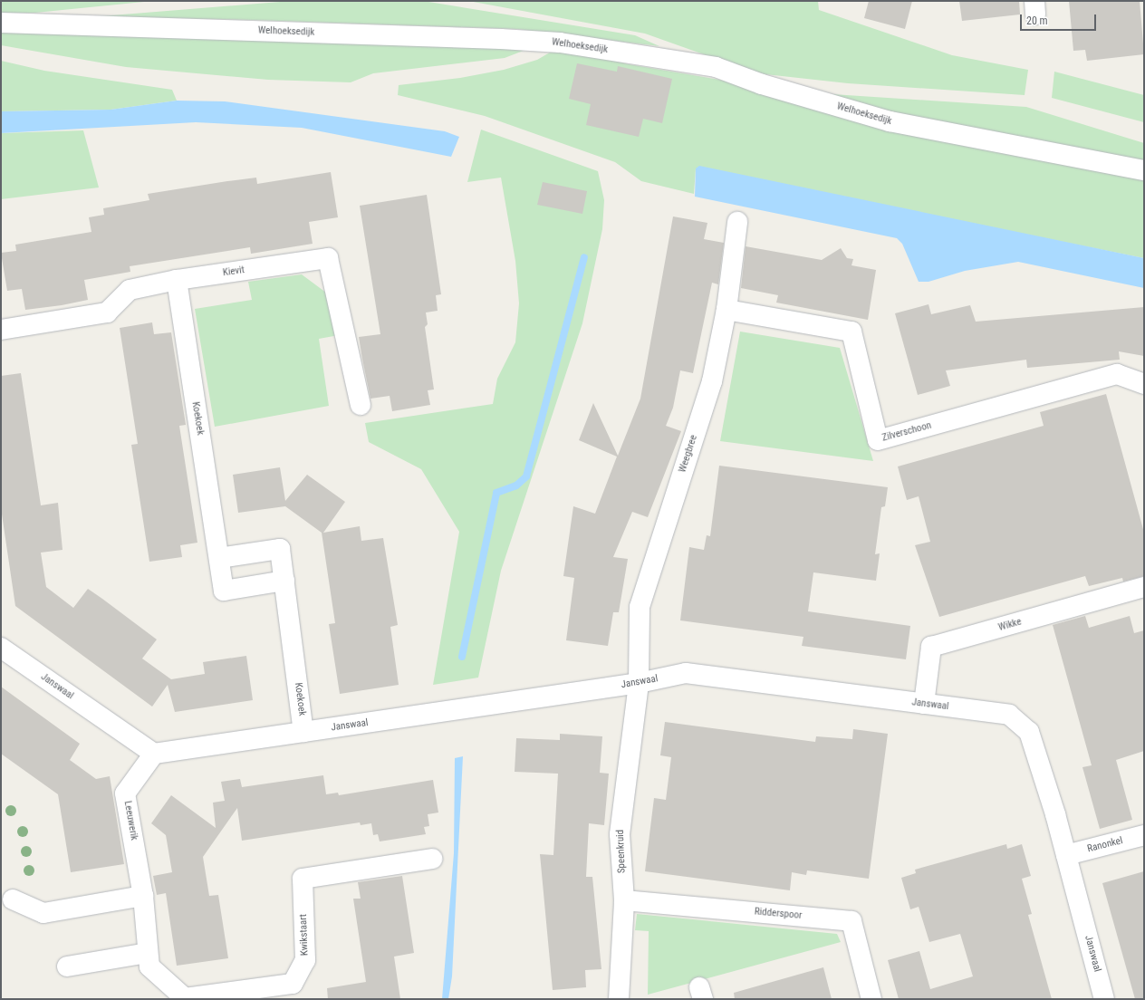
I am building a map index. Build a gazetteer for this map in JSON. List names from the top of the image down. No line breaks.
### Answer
{"streets":{"street":["Welhoeksedijk","Kievit","Koekoek","Zilverschoon","Weegbree","Wikke","Janswaal","Leeuwerik","Ranonkel","Speenkruid","Ridderspoor","Kwikstaart"]},"crossings":[["Kievit","Koekoek"],["Koekoek","Janswaal"],["Zilverschoon","Weegbree"],["Weegbree","Janswaal"],["Weegbree","Speenkruid"],["Wikke","Janswaal"],["Janswaal","Leeuwerik"],["Janswaal","Ranonkel"],["Janswaal","Speenkruid"],["Leeuwerik","Kwikstaart"],["Speenkruid","Ridderspoor"]],"scale_bar":"20 m"}
